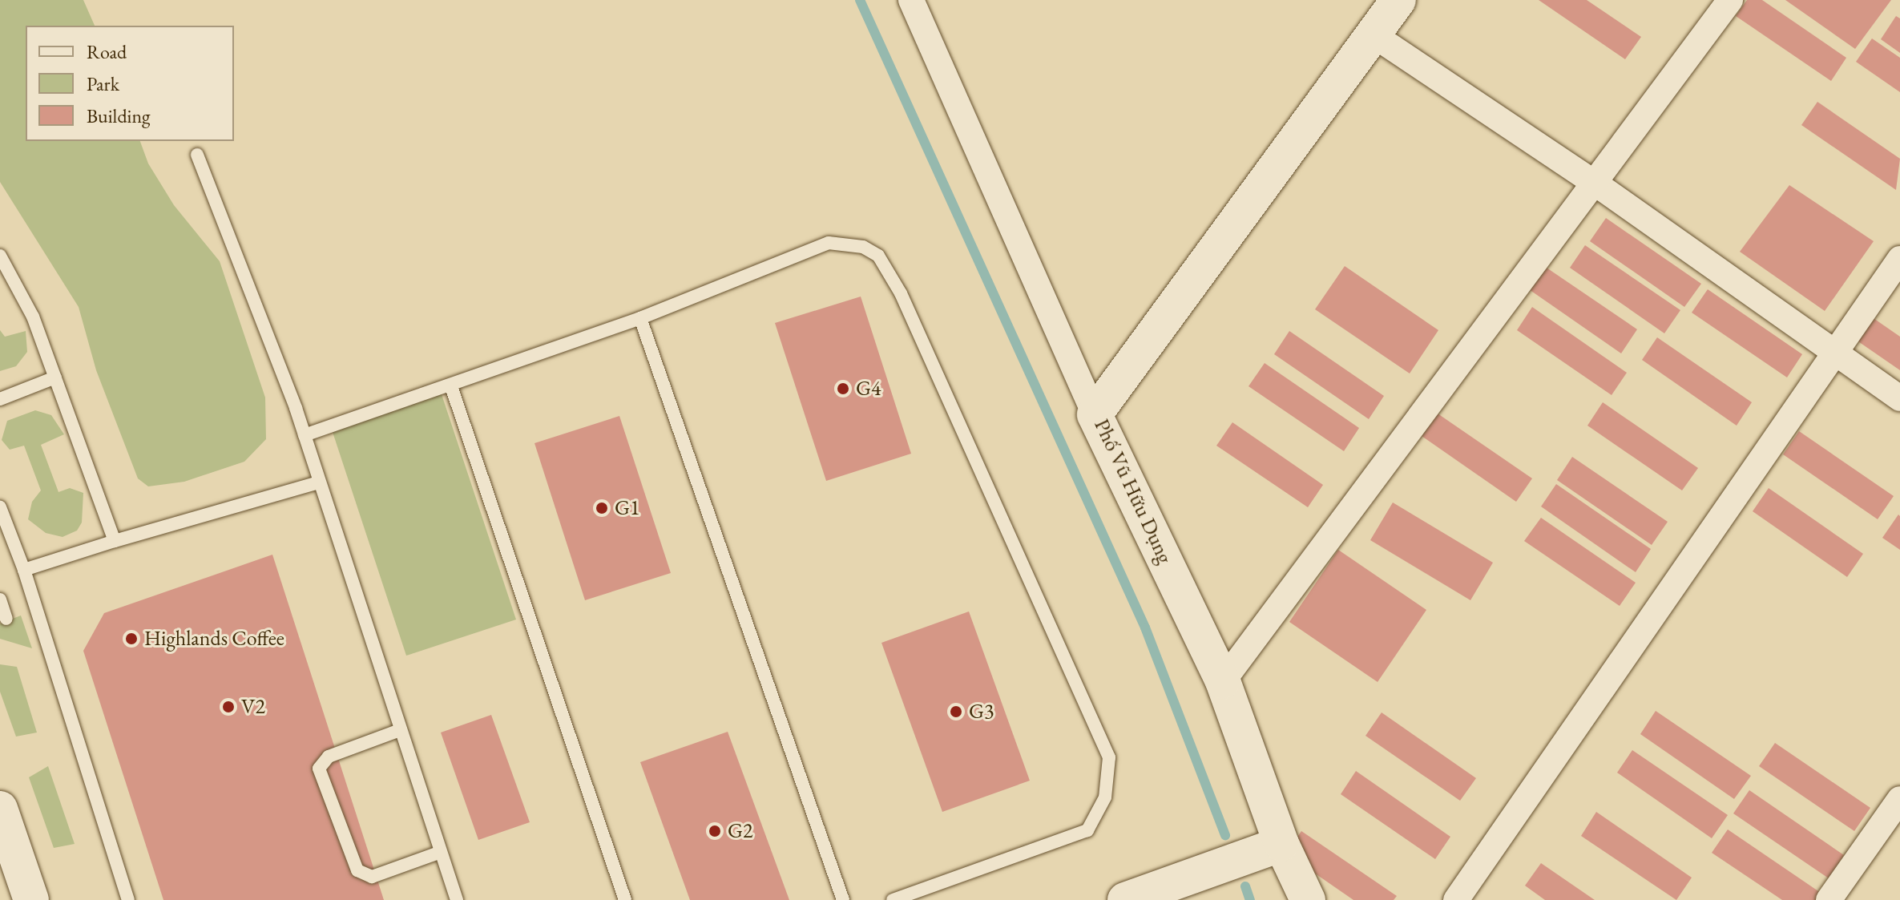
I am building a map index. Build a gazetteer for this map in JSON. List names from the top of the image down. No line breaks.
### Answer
{"streets":{"street":["Phố Vũ Hữu Dụng"]},"places":["G4","G1","Highlands Coffee","V2","G3","G2"],"legend":["Road","Park","Building"]}
